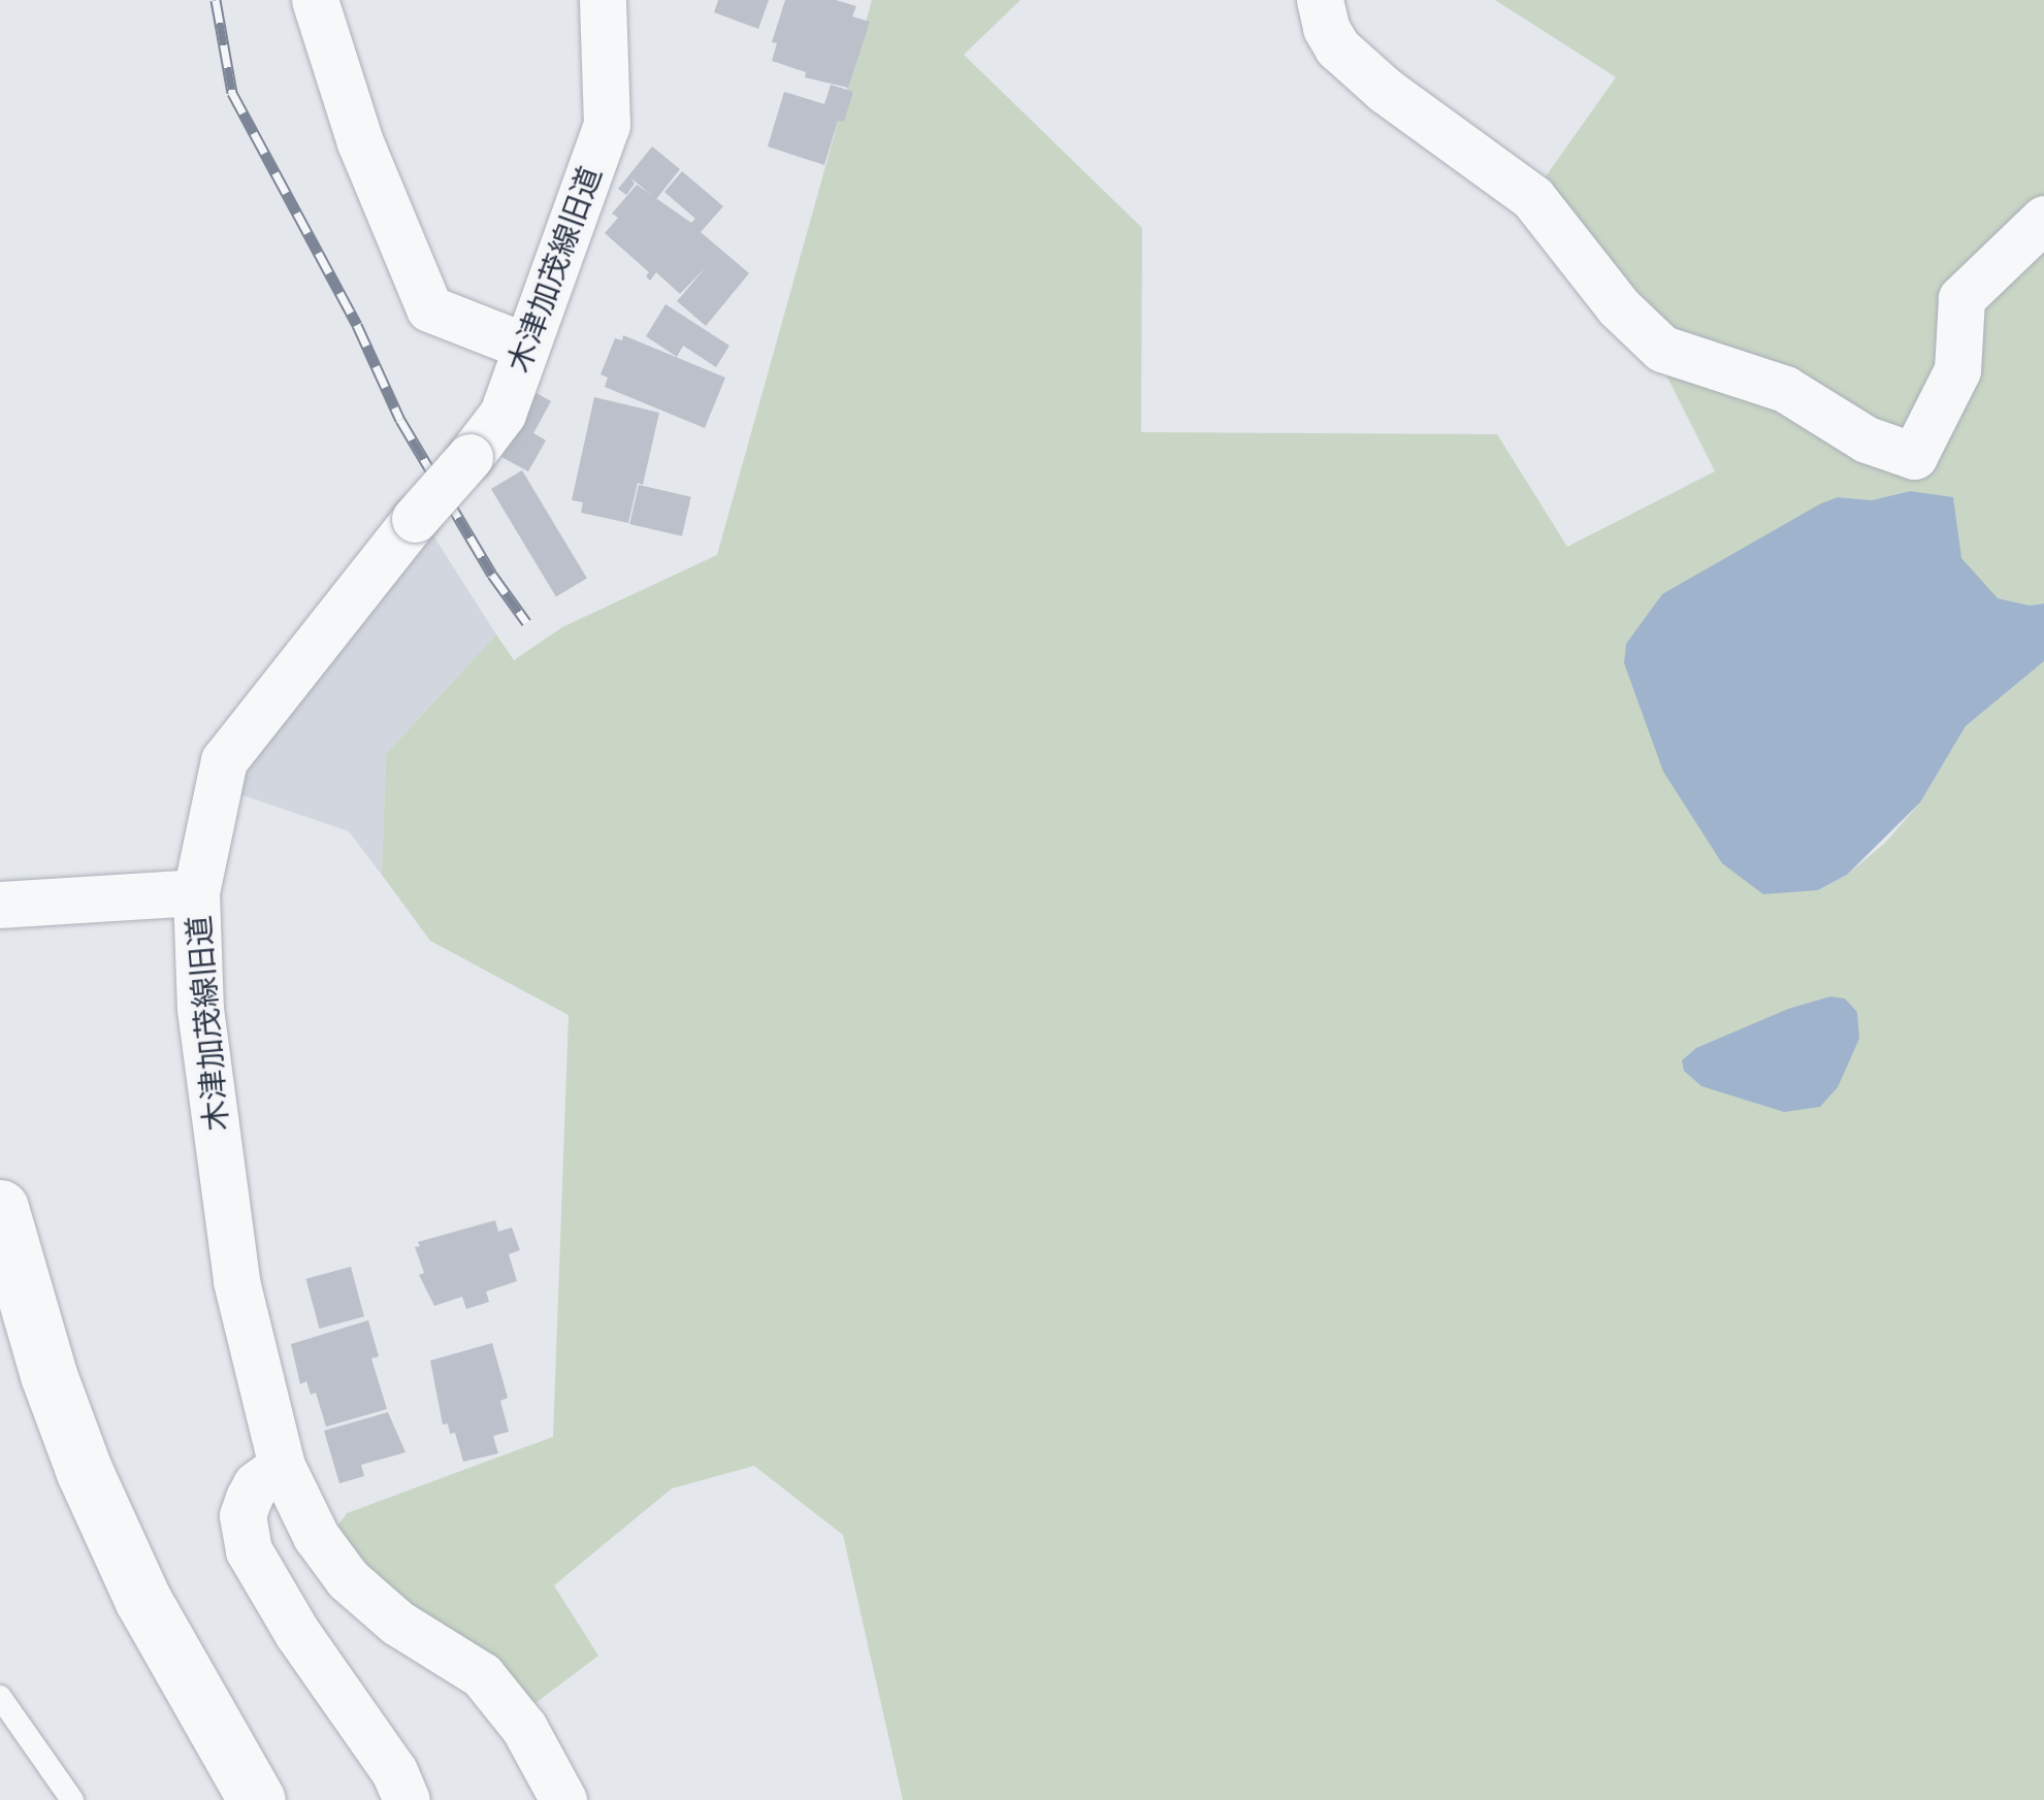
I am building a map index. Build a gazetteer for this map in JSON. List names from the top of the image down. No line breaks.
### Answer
{"streets":{"street":["木津加茂線旧道"]}}
